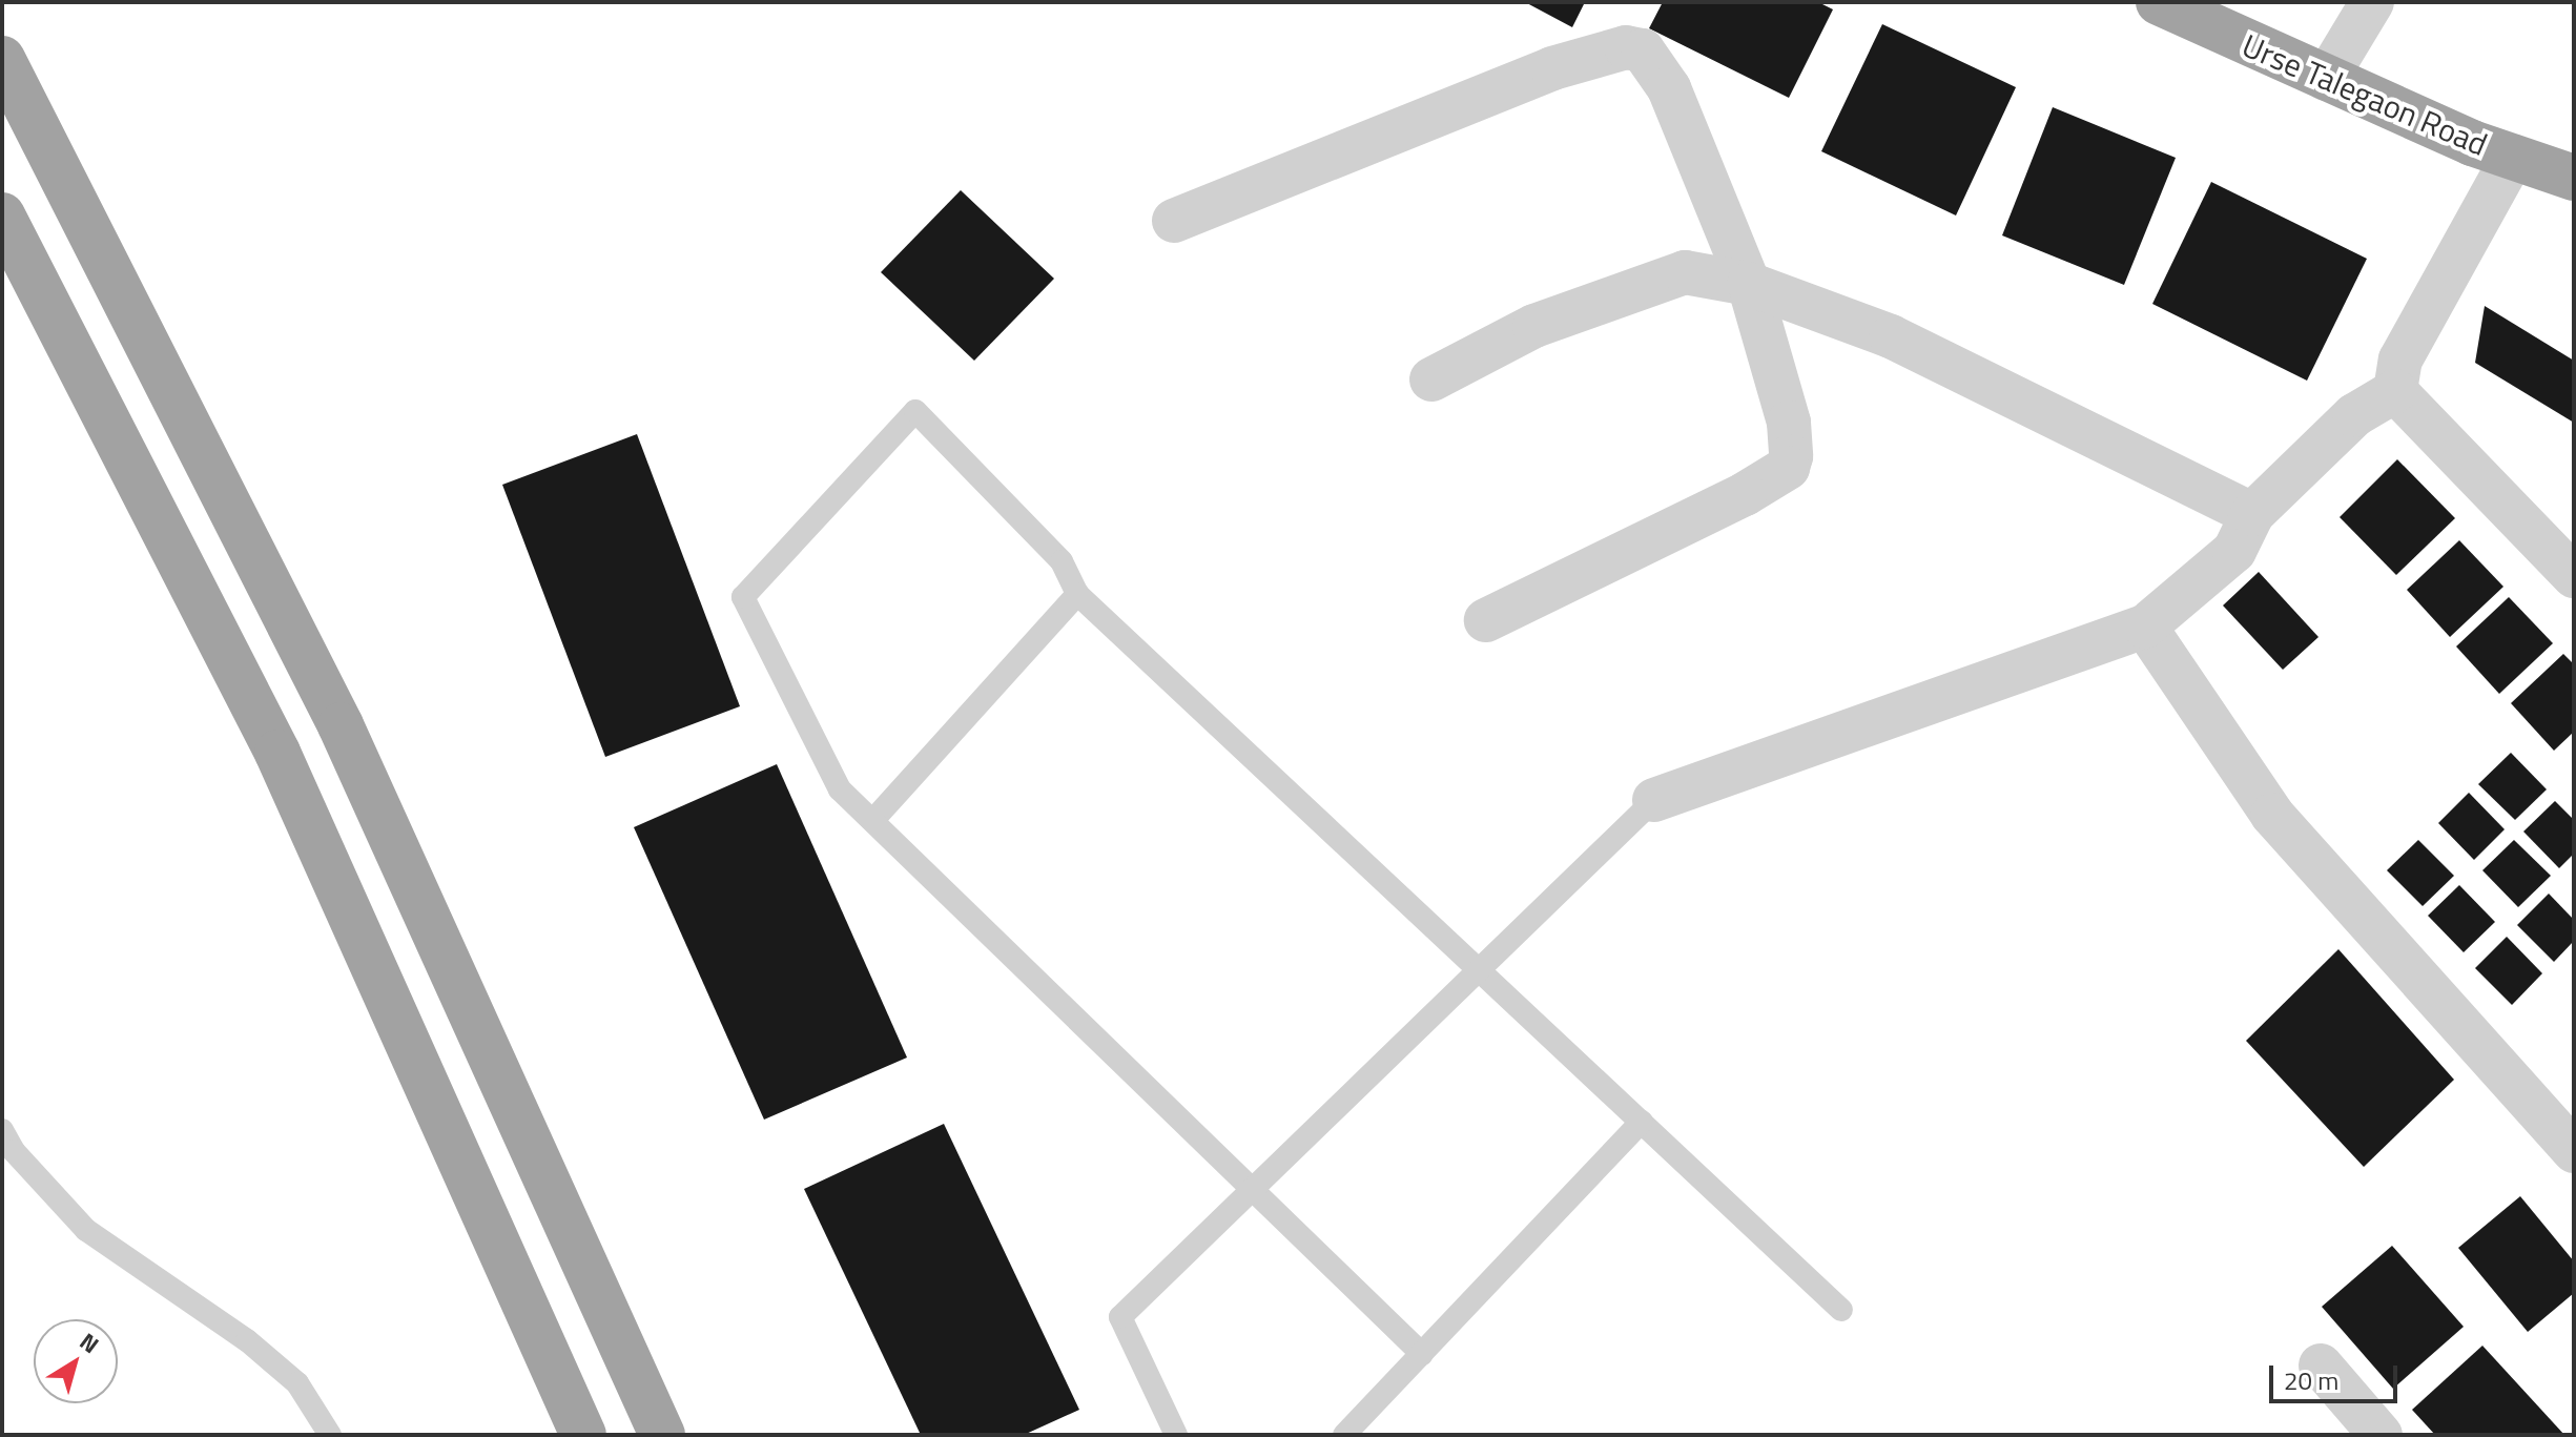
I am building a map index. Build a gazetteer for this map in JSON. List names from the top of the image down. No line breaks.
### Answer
{"streets":{"highway":["Urse Talegaon Road"]},"scale_bar":"20 m","north":"top right"}
